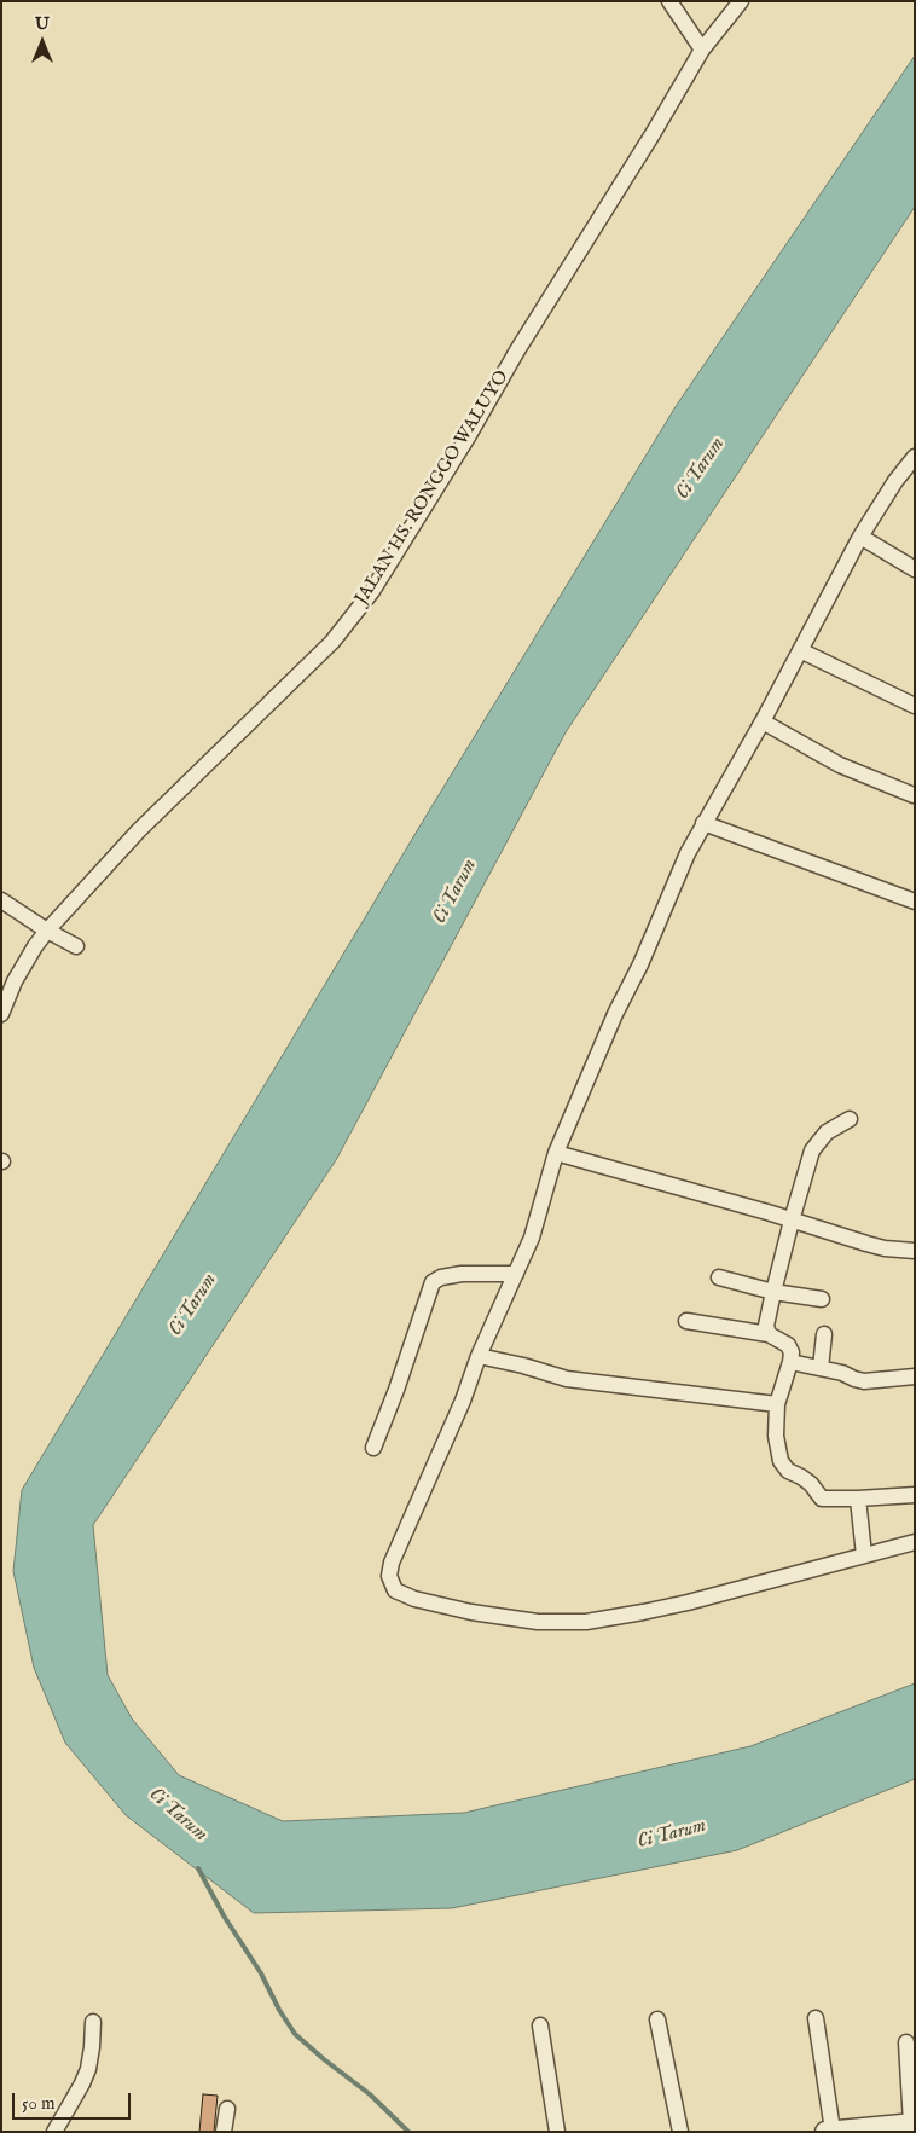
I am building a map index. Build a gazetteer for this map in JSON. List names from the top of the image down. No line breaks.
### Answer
{"streets":{"street":["JALAN HS. RONGGO WALUYO"]},"water":["Ci Tarum"],"scale_bar":"50 m","north":"top"}
